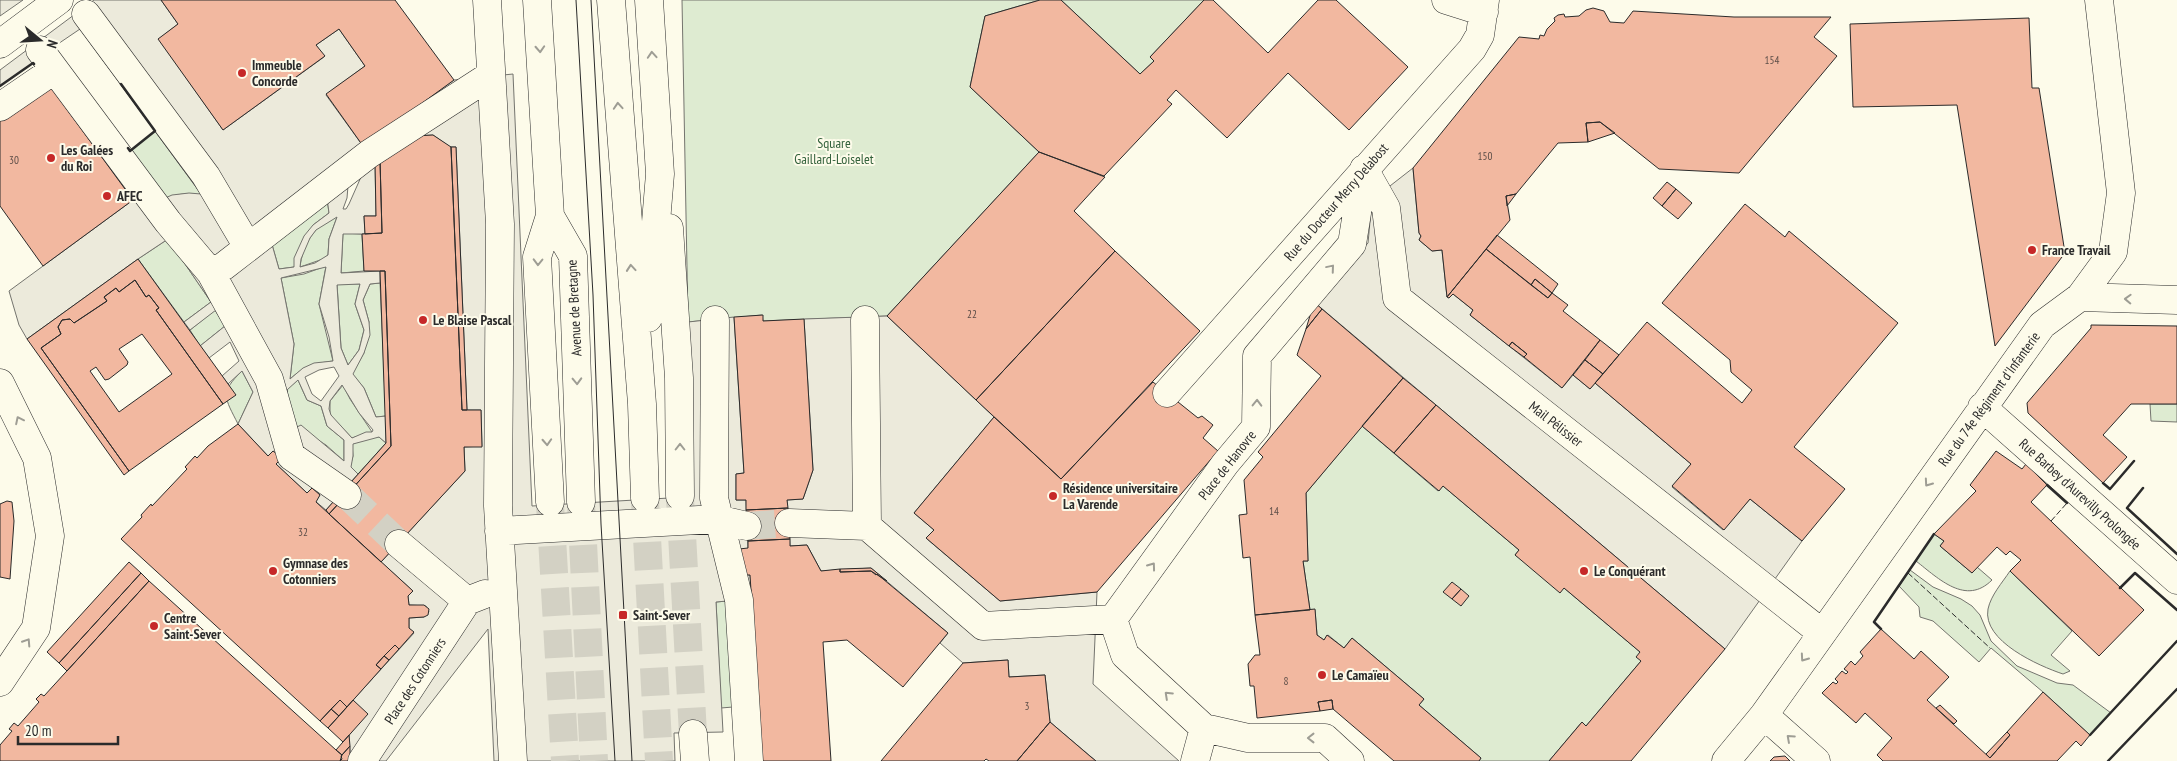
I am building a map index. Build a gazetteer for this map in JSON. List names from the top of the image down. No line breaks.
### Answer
{"streets":{"street":["Rue du Docteur Merry Delabost","Avenue de Bretagne","Rue du 74e Régiment d'Infanterie","Mail Pélissier","Place de Hanovre","Rue Barbey d'Aurevilly Prolongée","Place des Cotonniers"]},"crossings":[["Rue du Docteur Merry Delabost","Mail Pélissier"],["Rue du Docteur Merry Delabost","Place de Hanovre"],["Rue du 74e Régiment d'Infanterie","Mail Pélissier"],["Rue du 74e Régiment d'Infanterie","Rue Barbey d'Aurevilly Prolongée"],["Mail Pélissier","Place de Hanovre"]],"one_way":["Rue du 74e Régiment d'Infanterie","Place de Hanovre"],"parks":["Square Gaillard-Loiselet"],"places":{"other":["Immeuble Concorde","Les Galées du Roi","AFEC","France Travail","Le Blaise Pascal","Résidence universitaire La Varende","Gymnase des Cotonniers","Le Conquérant","Centre Saint-Sever","Le Camaïeu"],"transit":["Saint-Sever"]},"house_numbers":["154","150","30","22","14","32","8","3"],"scale_bar":"20 m","north":"right"}
